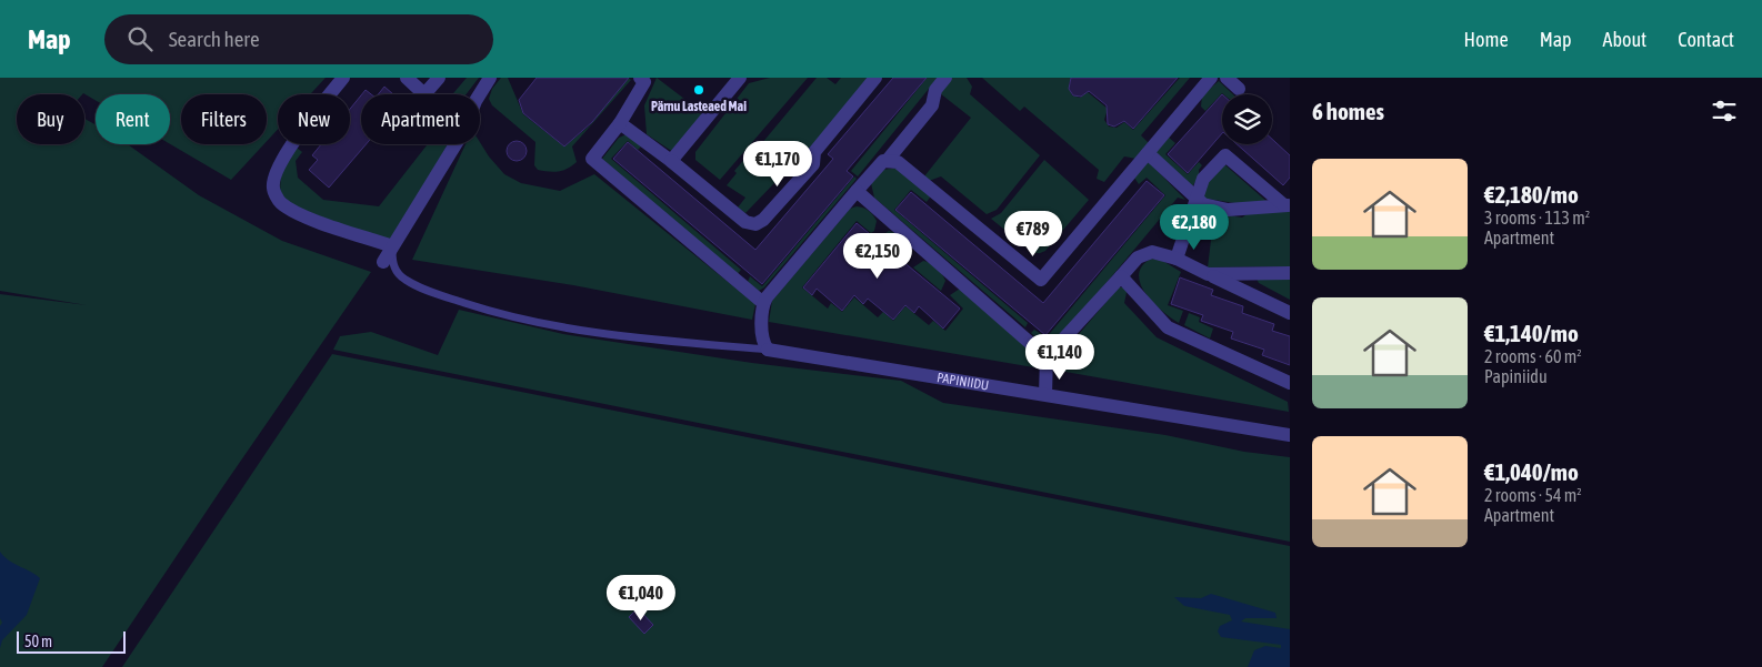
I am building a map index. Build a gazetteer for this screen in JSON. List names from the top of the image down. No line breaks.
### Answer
{"streets":{"street":["PAPINIIDU"]},"places":["Pärnu Lasteaed Mai"],"scale_bar":"50 m","page":{"header":"Map","search":"Search here","nav":["Home","Map","About","Contact"],"heading":"6 homes","chip":["Buy","Rent","Filters","New","Apartment"],"price":["€1,170","€2,180","€789","€2,150","€1,140","€1,040"],"list":[{"name":"€2,180/mo","note":"3 rooms · 113 m² · Apartment"},{"name":"€1,140/mo","note":"2 rooms · 60 m² · Papiniidu"},{"name":"€1,040/mo","note":"2 rooms · 54 m² · Apartment"}],"scale":"50 m"}}
